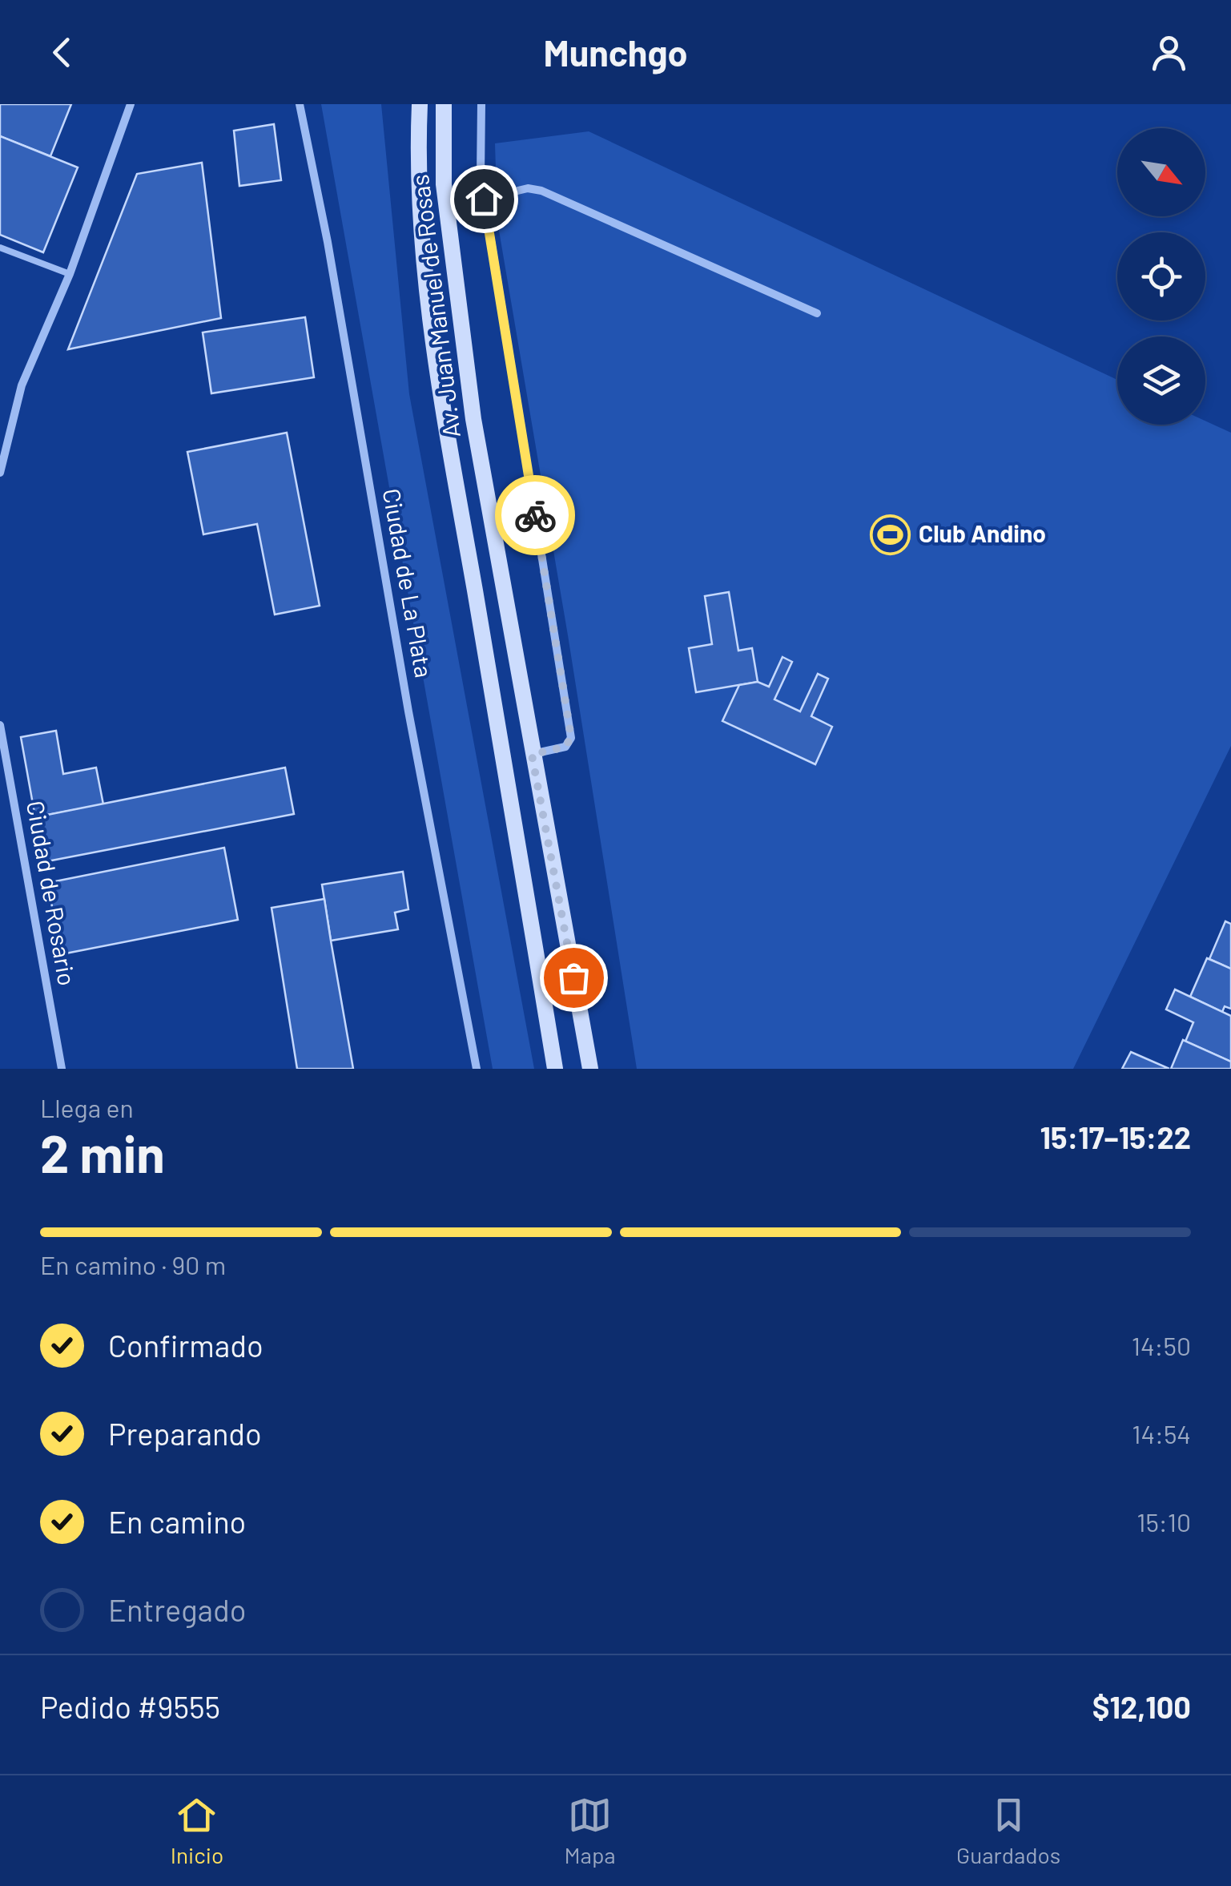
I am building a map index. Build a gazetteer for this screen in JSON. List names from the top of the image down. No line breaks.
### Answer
{"streets":{"main road":["Av. Juan Manuel de Rosas"],"street":["Ciudad de La Plata","Ciudad de Rosario"]},"places":{"sports":["Club Andino"]},"north":"bottom right","page":{"header":"Munchgo","heading":["2 min","Llega en","15:17–15:22"],"panel":["Pedido #9555","$12,100"],"bar":"En camino · 90 m","list":[["Confirmado","14:50"],["Preparando","14:54"],["En camino","15:10"],"Entregado"],"tabs":["Inicio","Mapa","Guardados"]}}
